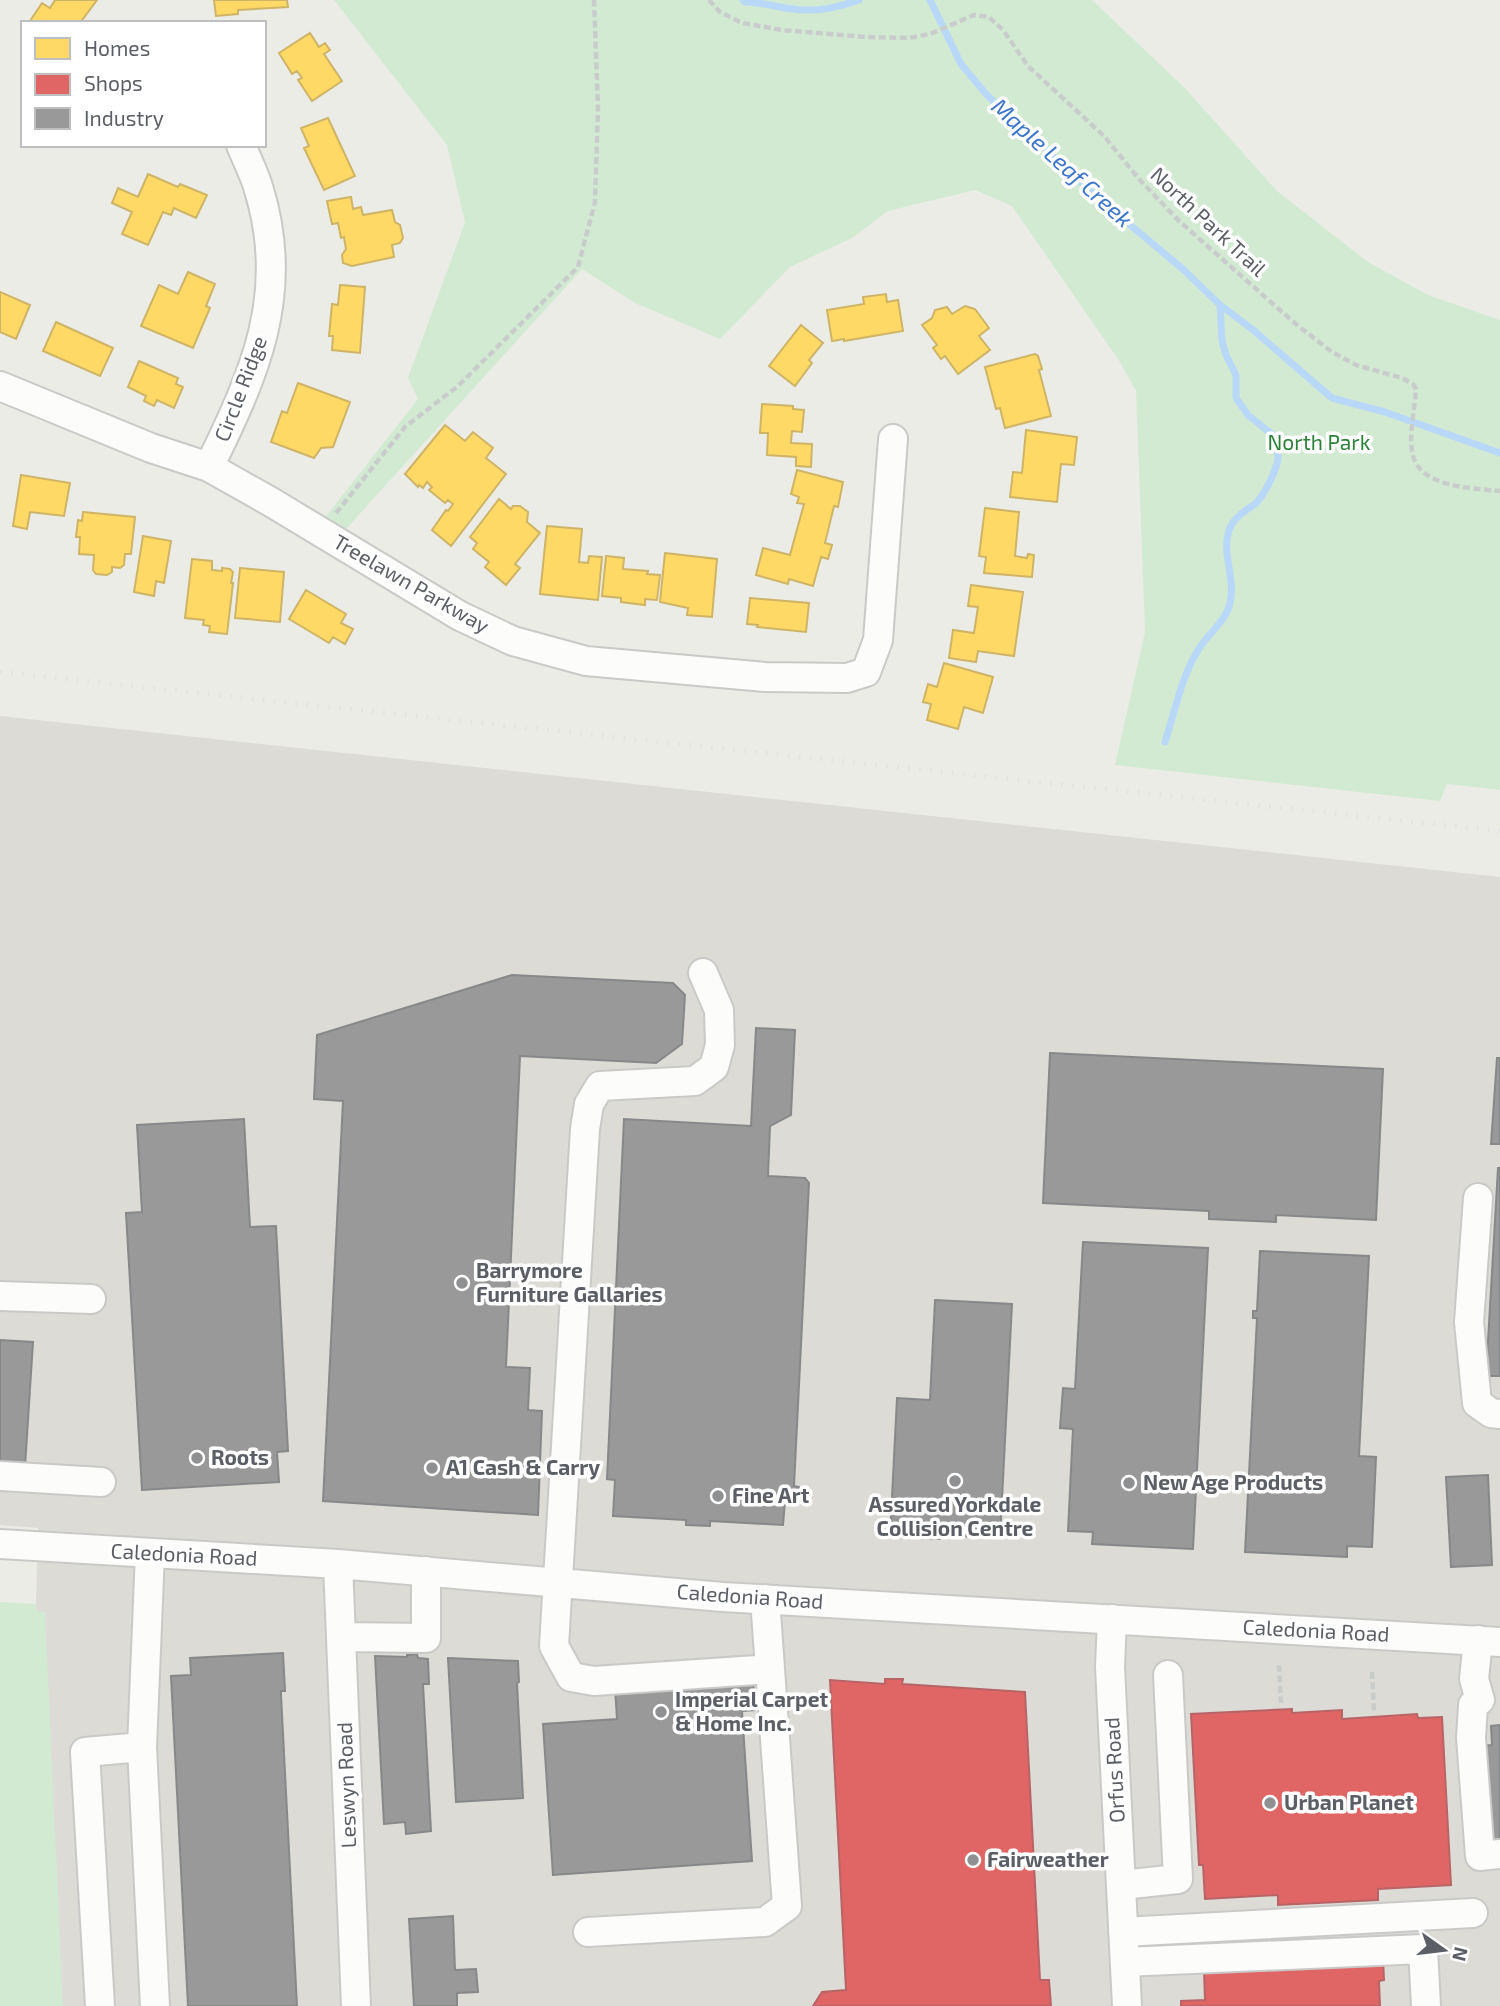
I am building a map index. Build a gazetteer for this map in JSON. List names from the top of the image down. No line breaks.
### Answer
{"streets":{"street":["Circle Ridge","Treelawn Parkway","Caledonia Road","Orfus Road","Leswyn Road"],"path":["North Park Trail"]},"crossings":[["Circle Ridge","Treelawn Parkway"],["Caledonia Road","Orfus Road"],["Caledonia Road","Leswyn Road"]],"water":["Maple Leaf Creek"],"parks":["North Park"],"places":["Barrymore Furniture Gallaries","Roots","A1 Cash & Carry","Assured Yorkdale Collision Centre","New Age Products","Fine Art","Imperial Carpet & Home Inc.","Urban Planet","Fairweather"],"legend":["Homes","Shops","Industry"],"north":"right"}
